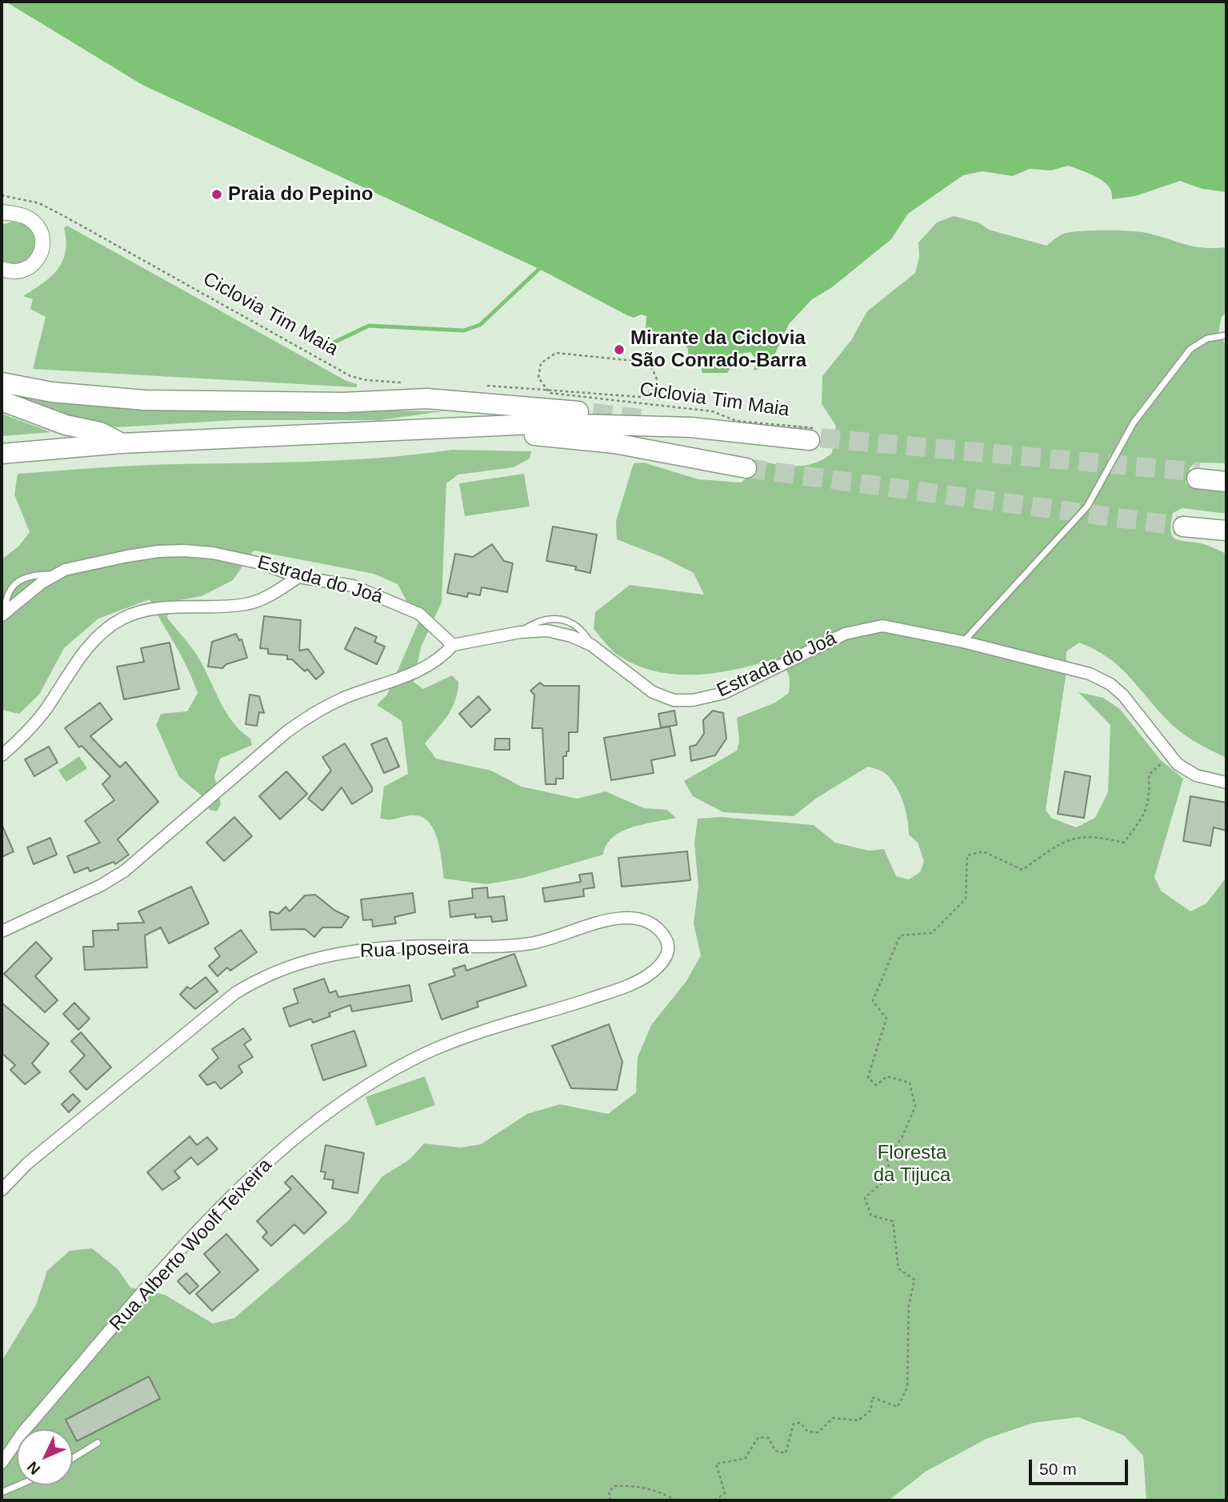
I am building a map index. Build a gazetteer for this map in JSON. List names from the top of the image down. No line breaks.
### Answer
{"streets":{"street":["Estrada do Joá","Rua Iposeira","Rua Alberto Woolf Teixeira"],"path":["Ciclovia Tim Maia"]},"crossings":[["Rua Iposeira","Rua Alberto Woolf Teixeira"]],"parks":["Floresta da Tijuca"],"places":["Praia do Pepino","Mirante da Ciclovia São Conrado-Barra"],"scale_bar":"50 m","north":"bottom left"}
